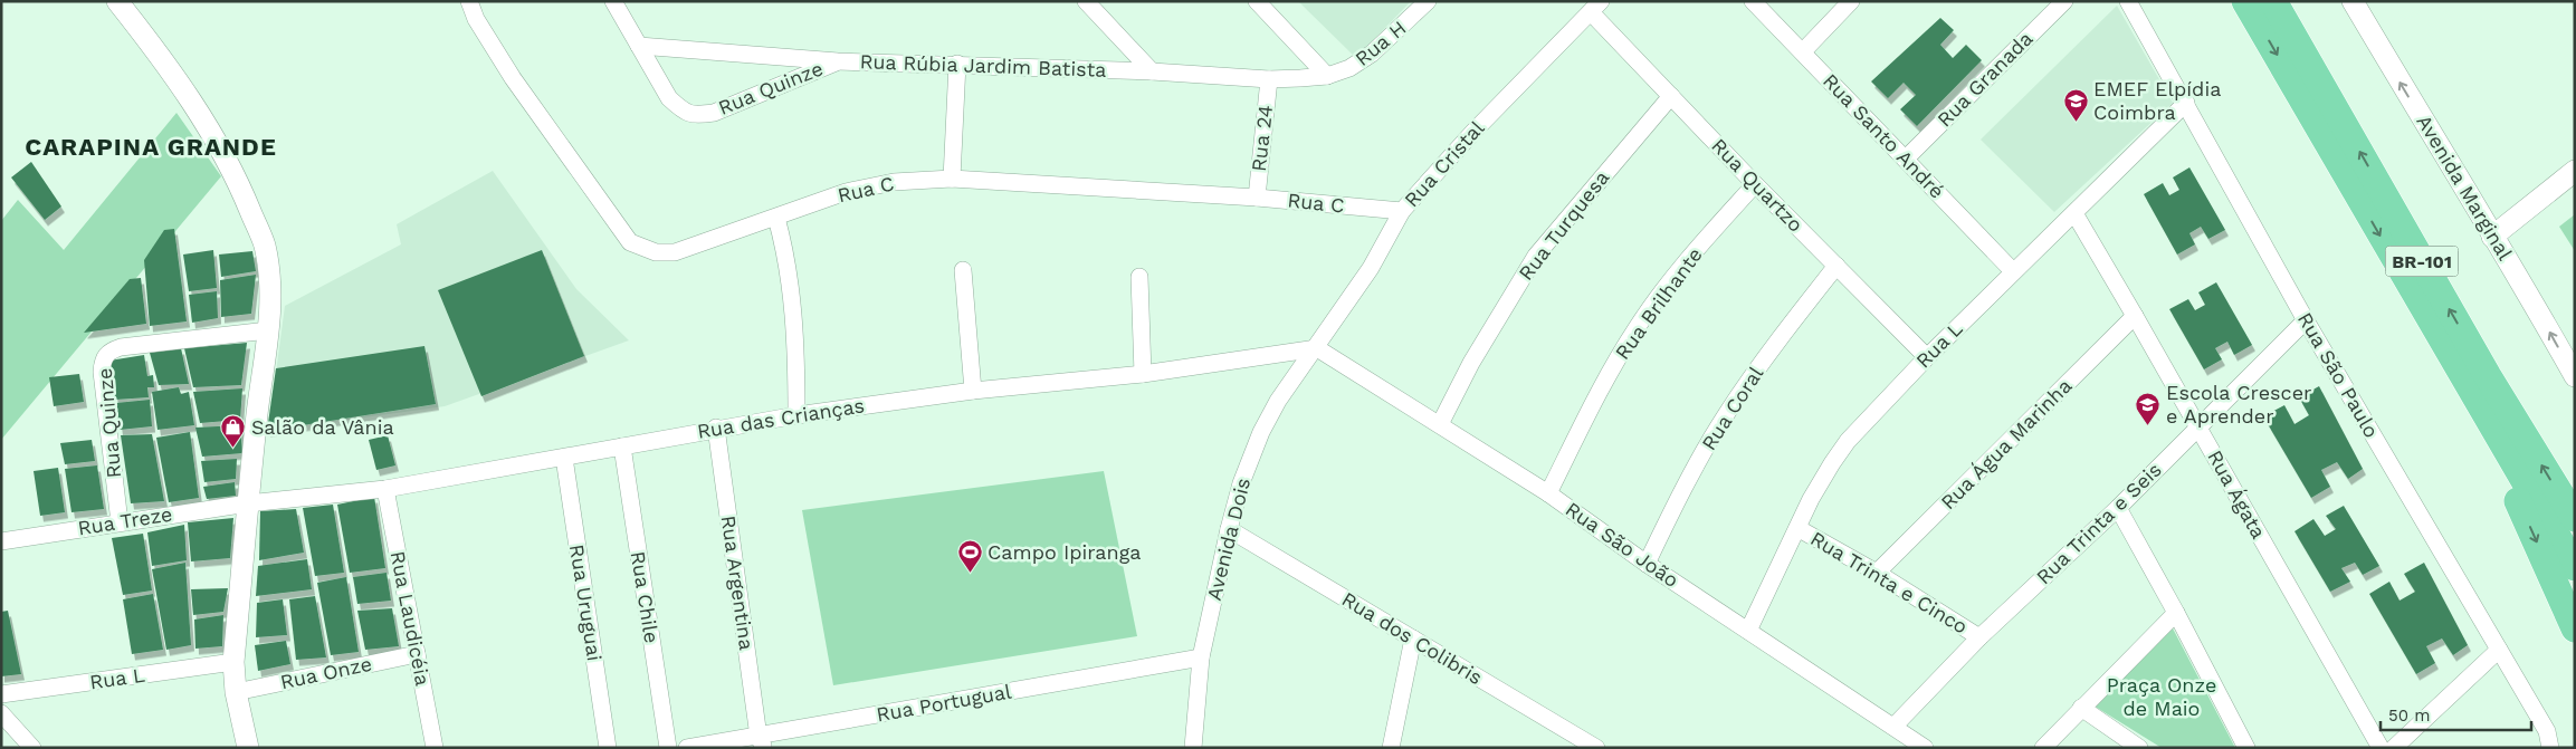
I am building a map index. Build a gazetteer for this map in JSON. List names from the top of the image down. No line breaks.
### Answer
{"streets":{"main road":["BR-101"],"street":["Rua H","Rua Rúbia Jardim Batista","Rua Granada","Rua Quinze","Rua Santo André","Rua 24","Rua Cristal","Rua Quartzo","Avenida Marginal","Rua C","Rua Turquesa","Rua Brilhante","Rua L","Rua São Paulo","Rua Coral","Rua das Crianças","Rua Água Marinha","Rua Ágata","Rua Treze","Rua Trinta e Seis","Avenida Dois","Rua São João","Rua Argentina","Rua Trinta e Cinco","Rua Chile","Rua Uruguai","Rua Laudicéia","Rua dos Colibris","Rua Onze","Rua Portugual"]},"crossings":[["Rua H","Rua Rúbia Jardim Batista"],["Rua Rúbia Jardim Batista","Rua Quinze"],["Rua Rúbia Jardim Batista","Rua 24"],["Rua Granada","Rua Santo André"],["Rua Quinze","Rua Treze"],["Rua Santo André","Rua L"],["Rua 24","Rua C"],["Rua Cristal","Rua Quartzo"],["Rua Cristal","Rua C"],["Rua Cristal","Rua das Crianças"],["Rua Cristal","Avenida Dois"],["Rua Cristal","Rua São João"],["Rua Quartzo","Rua Turquesa"],["Rua Quartzo","Rua Brilhante"],["Rua Quartzo","Rua L"],["Rua Quartzo","Rua Coral"],["Rua Turquesa","Rua São João"],["Rua Brilhante","Rua São João"],["Rua L","Rua São Paulo"],["Rua L","Rua Ágata"],["Rua L","Rua São João"],["Rua L","Rua Trinta e Cinco"],["Rua São Paulo","Rua Trinta e Seis"],["Rua Coral","Rua São João"],["Rua das Crianças","Rua Treze"],["Rua das Crianças","Avenida Dois"],["Rua das Crianças","Rua São João"],["Rua das Crianças","Rua Argentina"],["Rua das Crianças","Rua Chile"],["Rua das Crianças","Rua Uruguai"],["Rua das Crianças","Rua Laudicéia"],["Rua Água Marinha","Rua Ágata"],["Rua Água Marinha","Rua Trinta e Cinco"],["Rua Ágata","Rua Trinta e Seis"],["Rua Trinta e Seis","Rua São João"],["Rua Trinta e Seis","Rua Trinta e Cinco"],["Avenida Dois","Rua São João"],["Avenida Dois","Rua dos Colibris"],["Avenida Dois","Rua Portugual"],["Rua Argentina","Rua Portugual"],["Rua Laudicéia","Rua Onze"]],"one_way":["Avenida Marginal"],"districts":["CARAPINA GRANDE"],"parks":["Praça Onze de Maio"],"places":{"school or university":["EMEF Elpídia Coimbra","Escola Crescer e Aprender"],"shop":["Salão da Vânia"],"sports":["Campo Ipiranga"]},"scale_bar":"50 m"}
